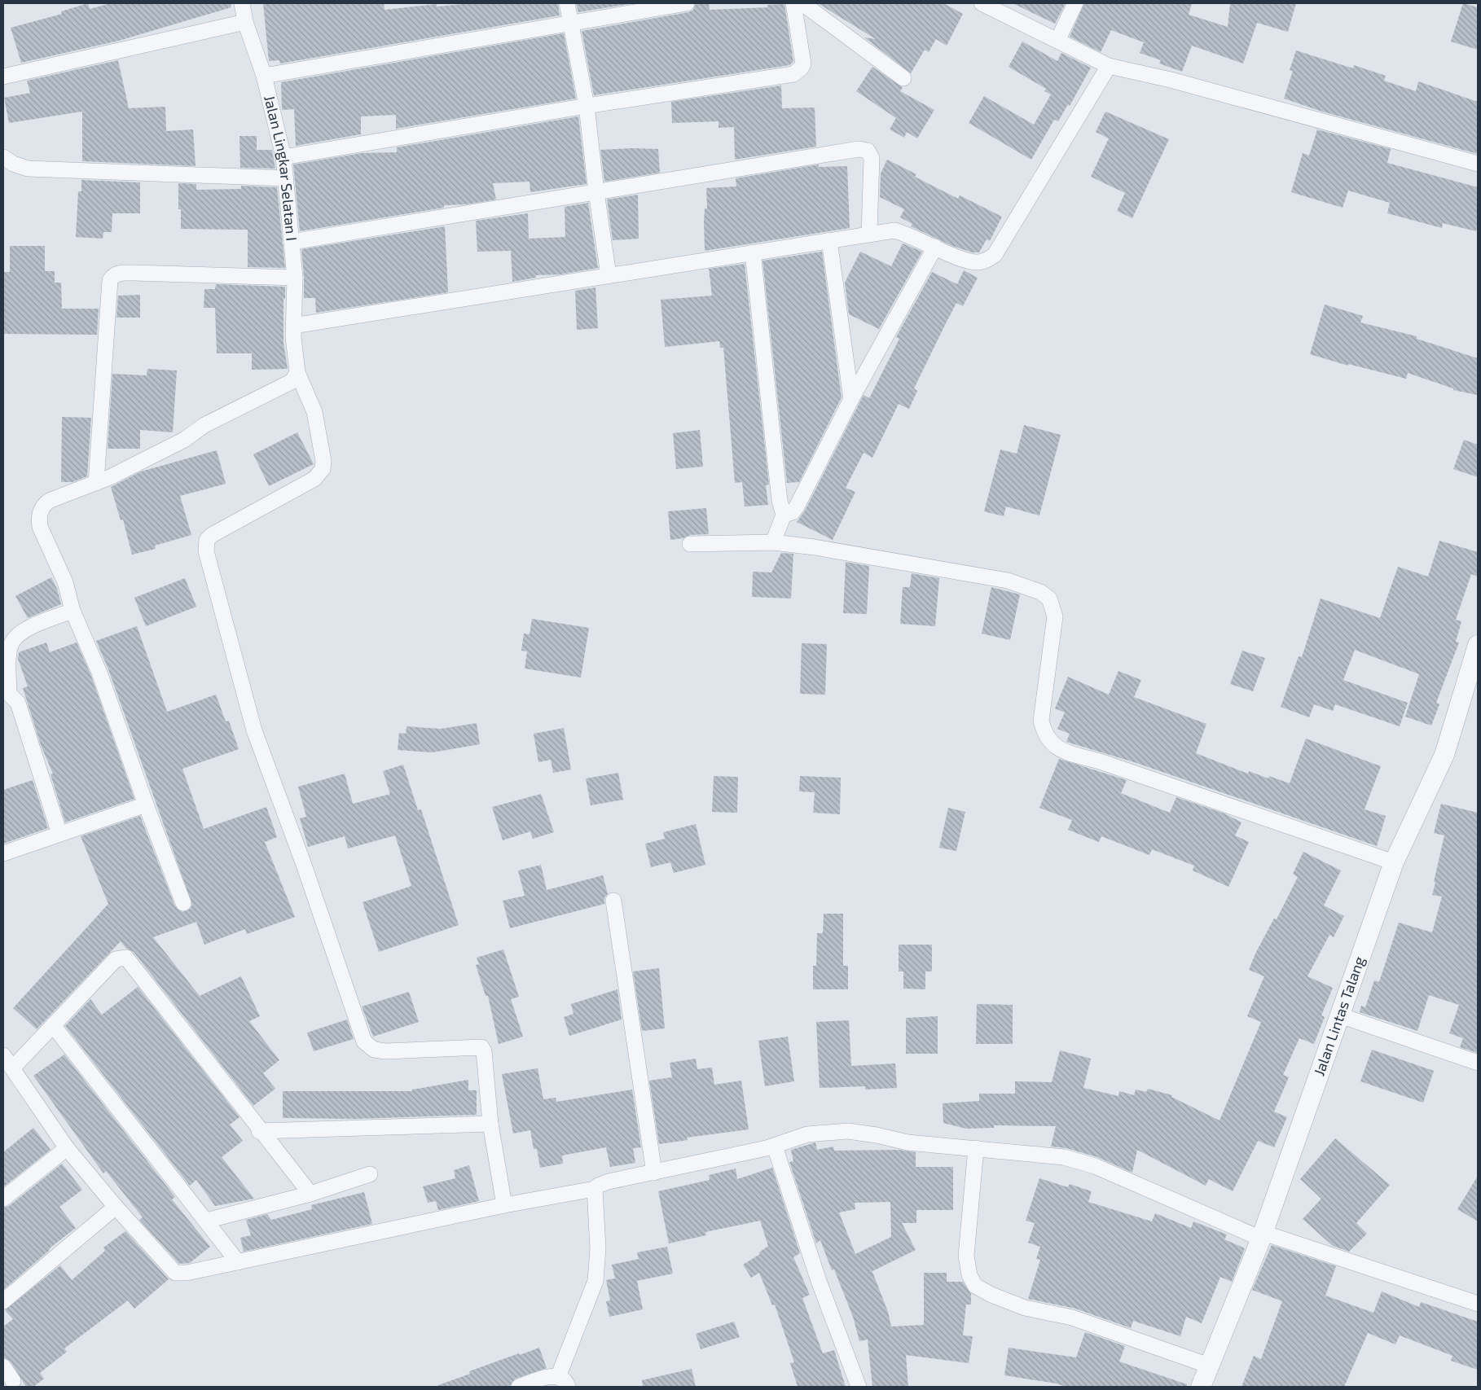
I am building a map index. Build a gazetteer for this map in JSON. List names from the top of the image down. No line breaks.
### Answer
{"streets":{"street":["Jalan Lingkar Selatan I","Jalan Lintas Talang"]}}
